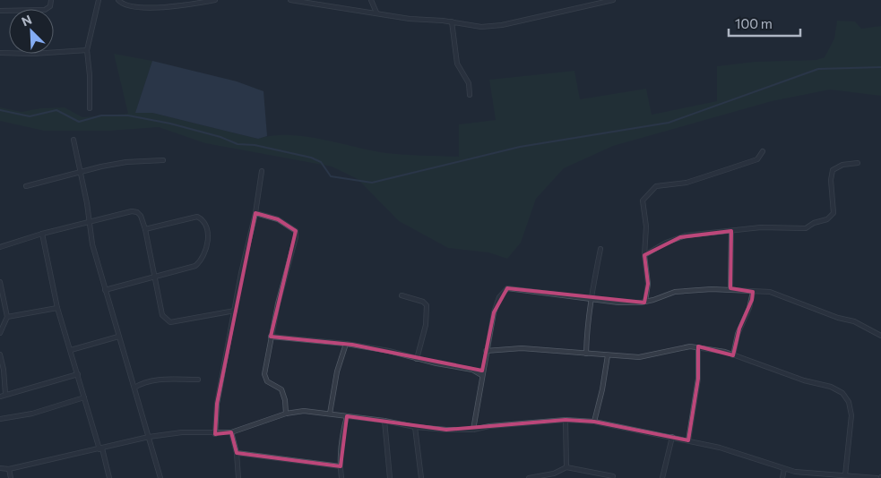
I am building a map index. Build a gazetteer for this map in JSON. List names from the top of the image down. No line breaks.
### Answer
{"scale_bar":"100 m","north":"top left"}
